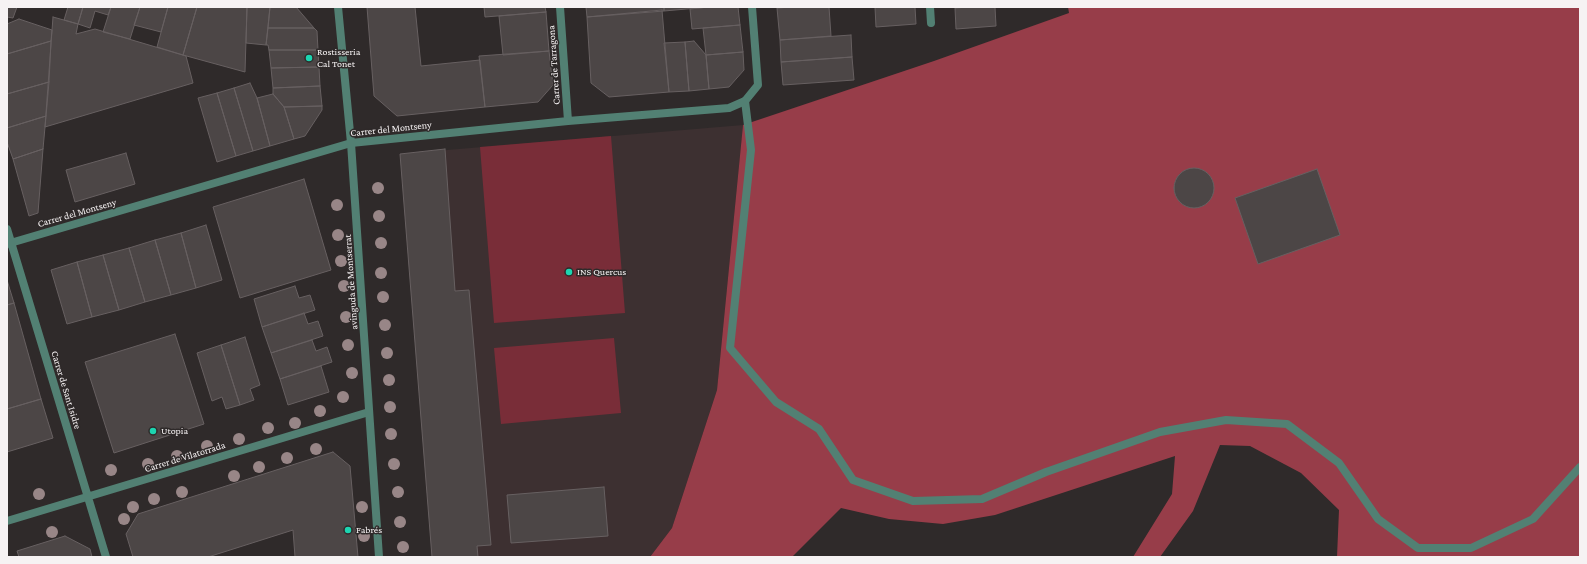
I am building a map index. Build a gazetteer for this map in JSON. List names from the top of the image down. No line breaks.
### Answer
{"streets":{"street":["Carrer de Tarragona","Carrer del Montseny","avinguda de Montserrat","Carrer de Sant Isidre","Carrer de Vilatorrada"]},"crossings":[["Carrer de Tarragona","Carrer del Montseny"],["Carrer del Montseny","avinguda de Montserrat"],["Carrer del Montseny","Carrer de Sant Isidre"],["avinguda de Montserrat","Carrer de Vilatorrada"],["Carrer de Sant Isidre","Carrer de Vilatorrada"]],"places":["Rostisseria Cal Tonet","INS Quercus","Utopia","Fabrés"]}
